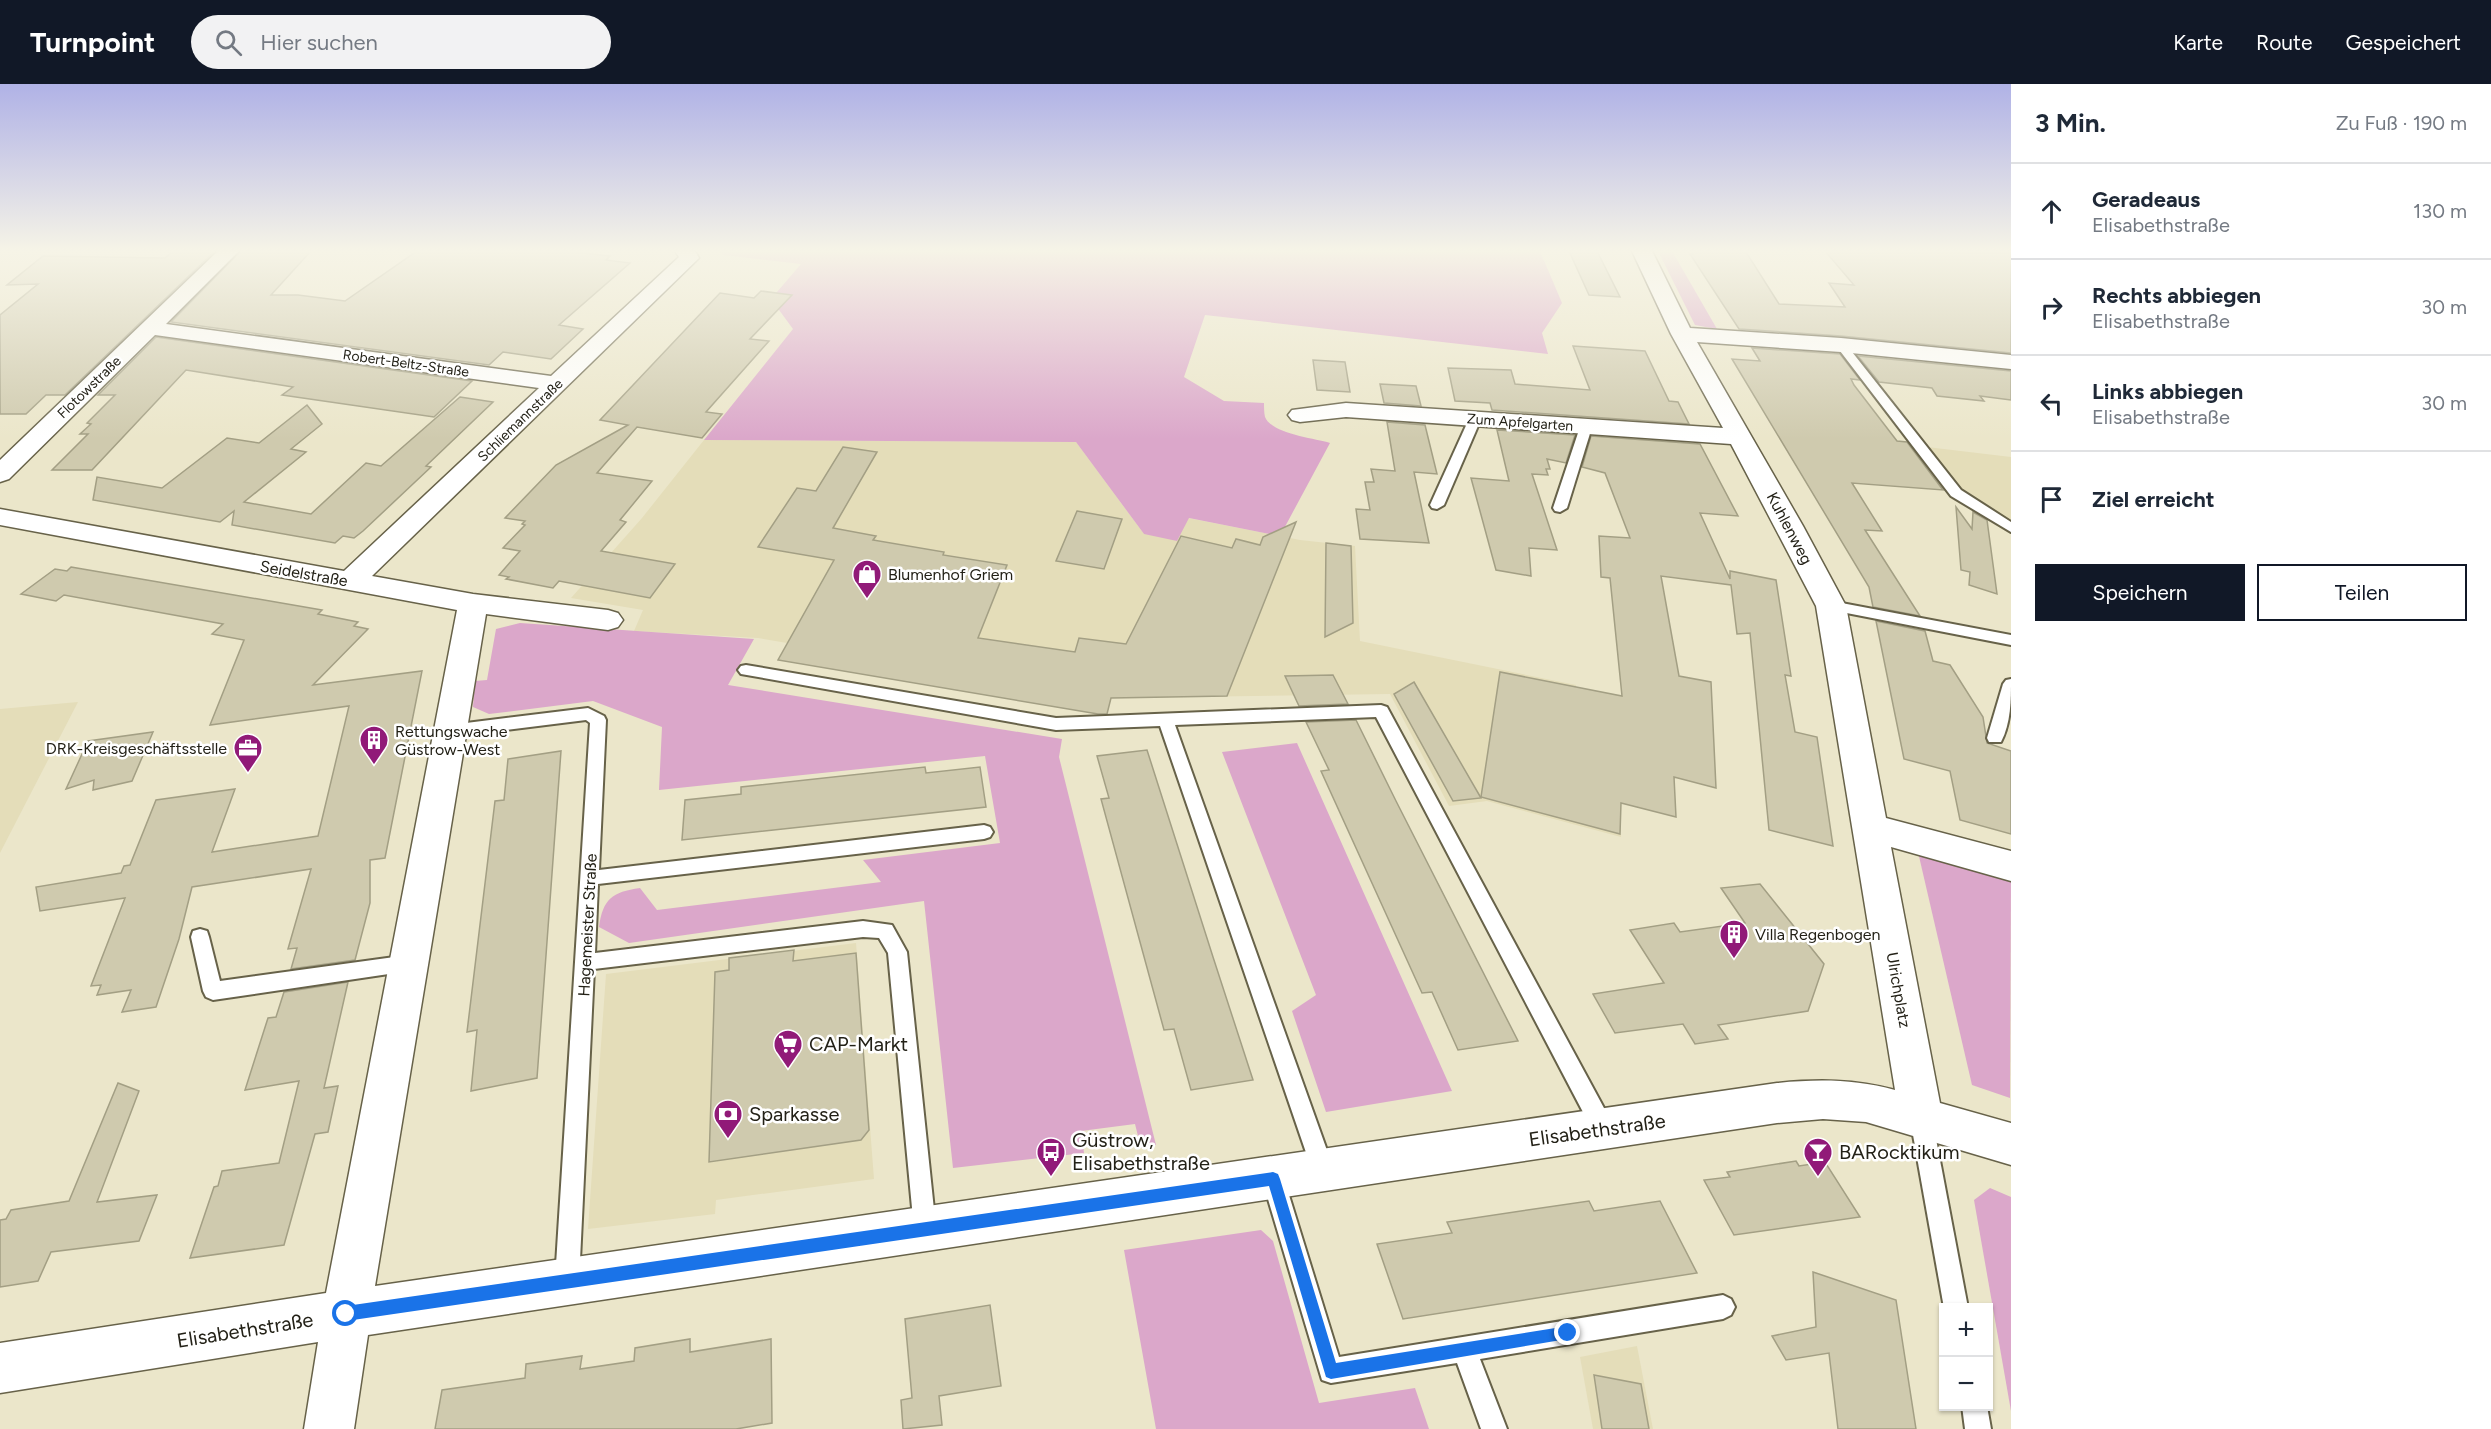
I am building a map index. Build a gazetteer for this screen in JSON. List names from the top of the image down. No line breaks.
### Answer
{"streets":{"street":["Robert-Beltz-Straße","Flotowstraße","Schliemannstraße","Zum Apfelgarten","Kuhlenweg","Seidelstraße","Ulrichplatz","Elisabethstraße"],"lane":["Hagemeister Straße"]},"crossings":[["Robert-Beltz-Straße","Flotowstraße"],["Robert-Beltz-Straße","Schliemannstraße"],["Schliemannstraße","Seidelstraße"],["Zum Apfelgarten","Kuhlenweg"],["Kuhlenweg","Ulrichplatz"],["Hagemeister Straße","Elisabethstraße"],["Ulrichplatz","Elisabethstraße"]],"places":{"shop":["Blumenhof Griem"],"building":["Rettungswache Güstrow-West","Villa Regenbogen"],"office":["DRK-Kreisgeschäftsstelle"],"supermarket":["CAP-Markt"],"bank":["Sparkasse"],"bus stop":["Güstrow, Elisabethstraße"],"bar":["BARocktikum"]},"page":{"header":"Turnpoint","search":"Hier suchen","nav":["Karte","Route","Gespeichert"],"heading":["3 Min.","Zu Fuß · 190 m"],"list":[["Geradeaus","Elisabethstraße","130 m"],["Rechts abbiegen","Elisabethstraße","30 m"],["Links abbiegen","Elisabethstraße","30 m"],"Ziel erreicht"],"buttons":["Speichern","Teilen"],"map_buttons":["+","−"]}}
